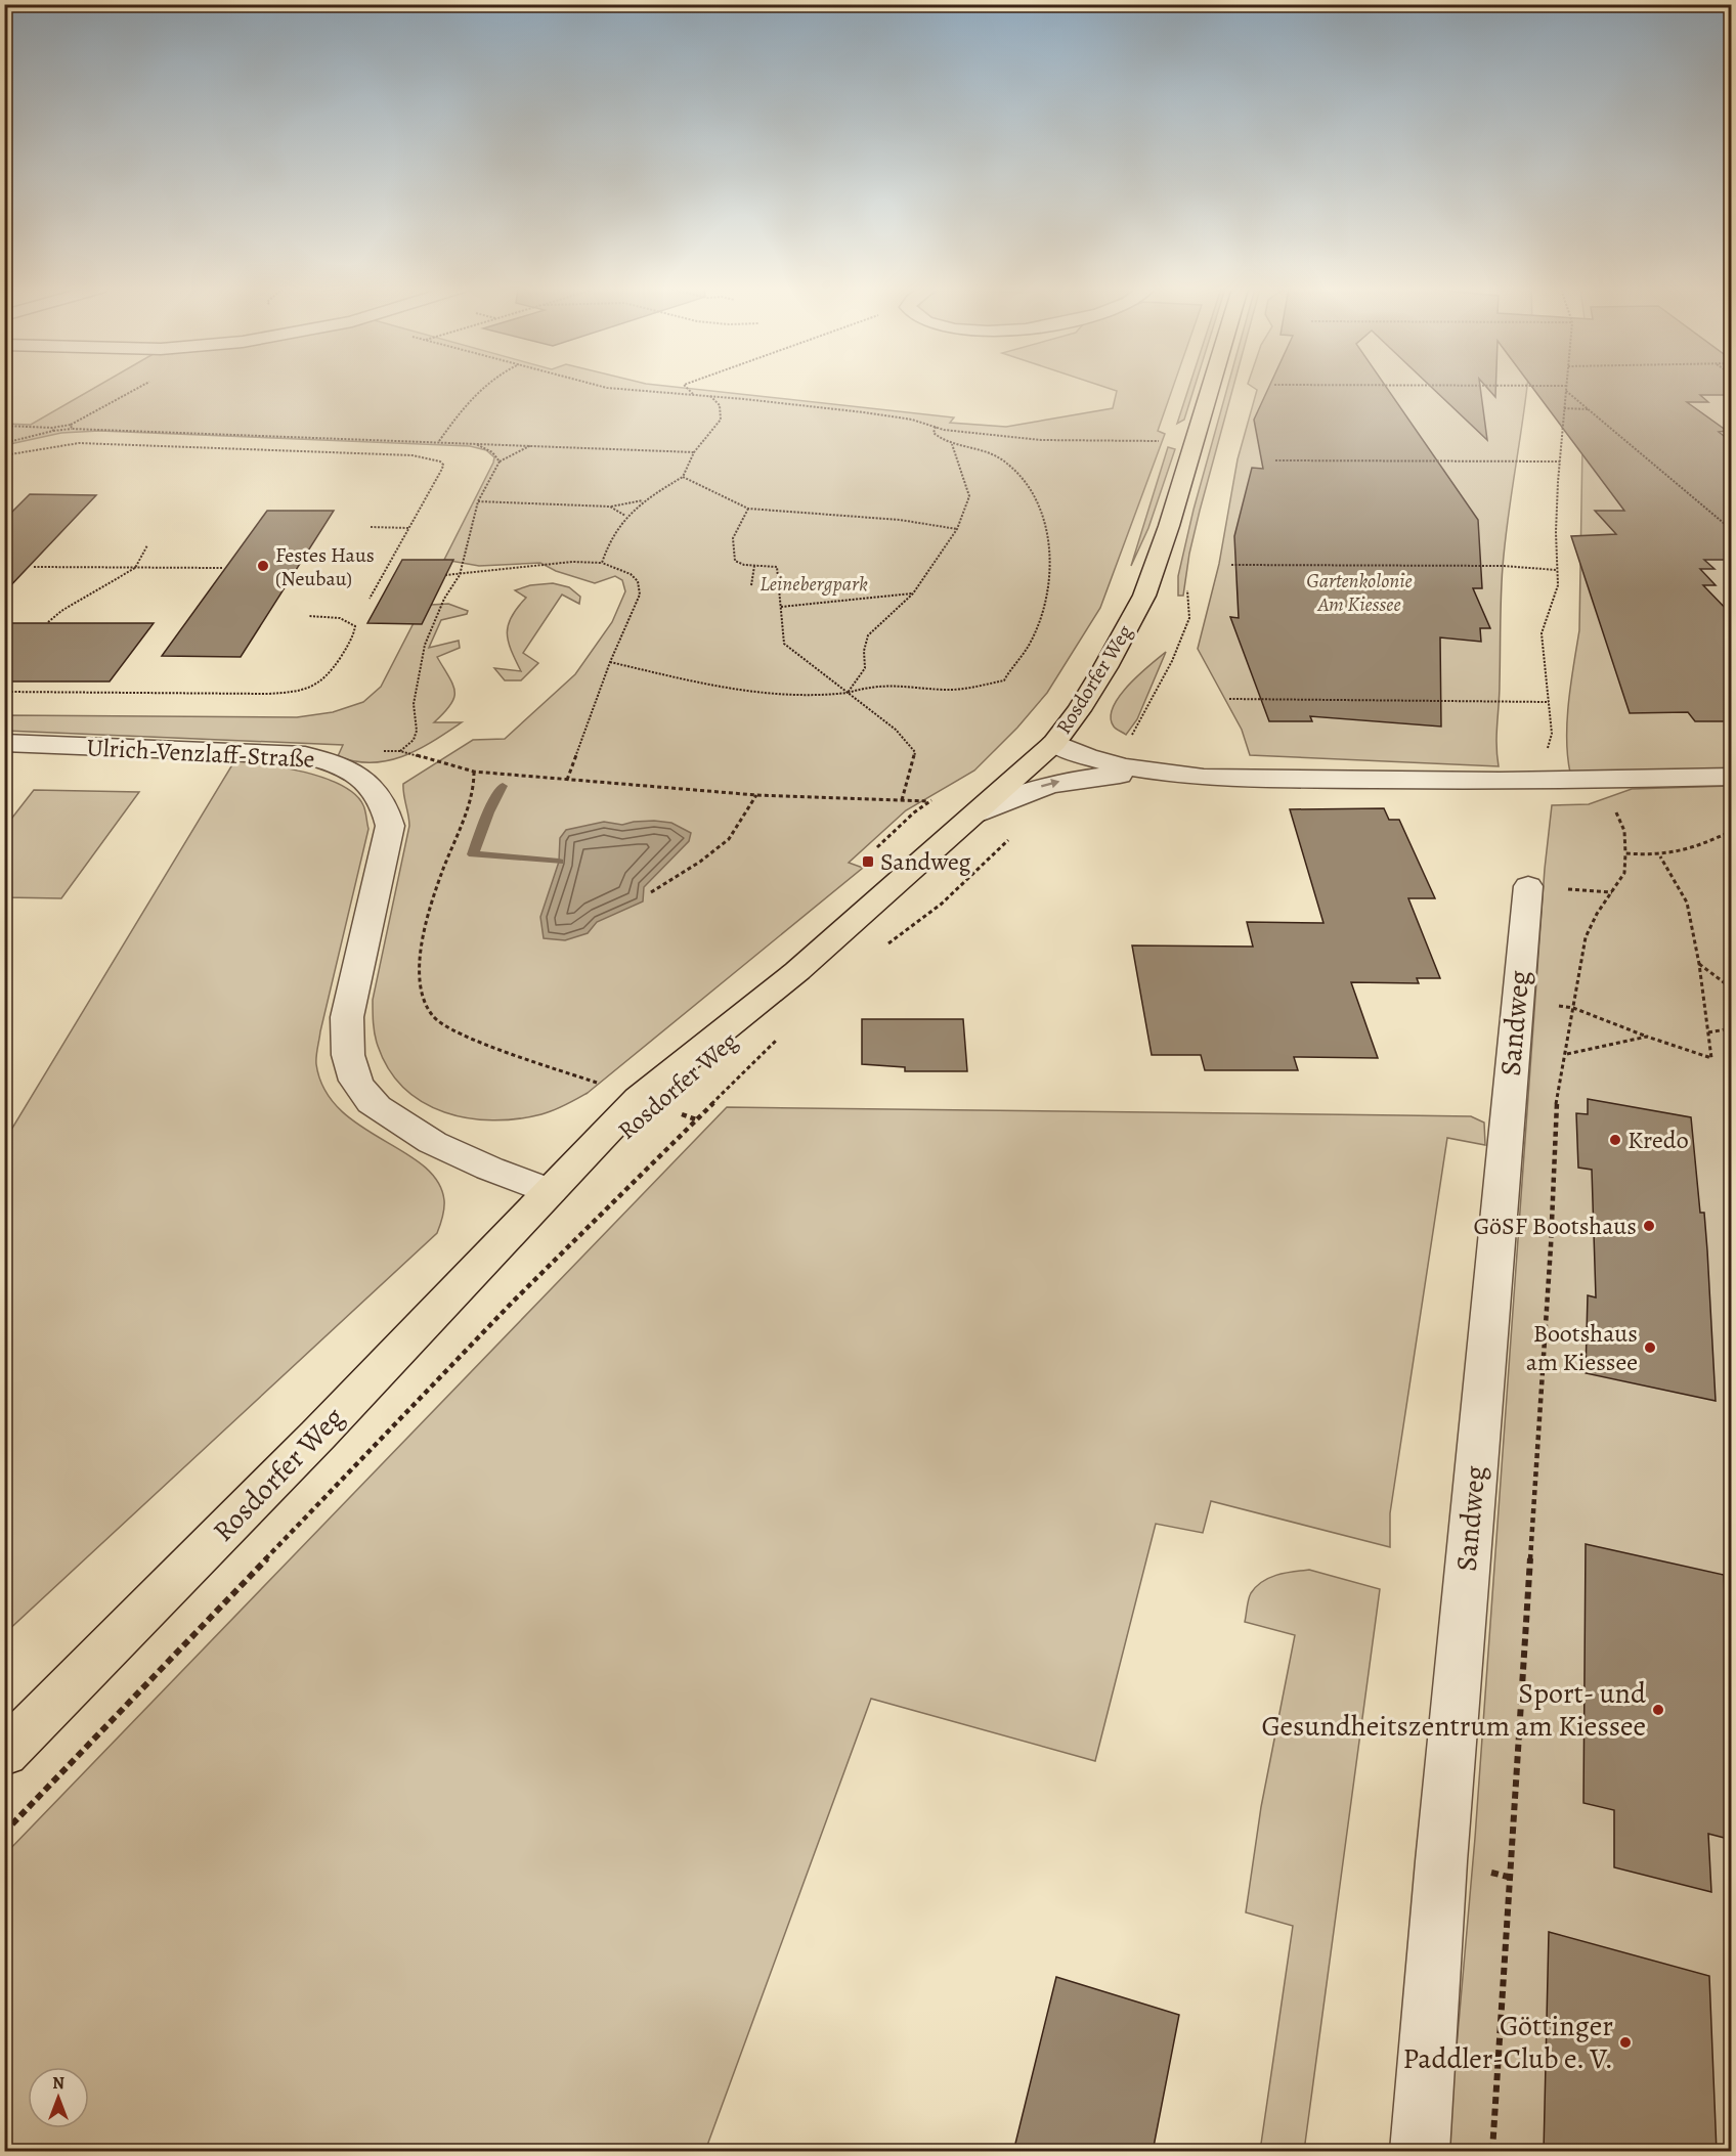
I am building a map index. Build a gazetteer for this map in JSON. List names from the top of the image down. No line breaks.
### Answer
{"streets":{"main road":["Rosdorfer Weg"],"street":["Ulrich-Venzlaff-Straße","Sandweg"]},"crossings":[["Rosdorfer Weg","Ulrich-Venzlaff-Straße"]],"parks":["Gartenkolonie Am Kiessee","Leinebergpark"],"places":{"other":["Festes Haus (Neubau)","Kredo","GöSF Bootshaus","Bootshaus am Kiessee","Sport- und Gesundheitszentrum am Kiessee","Göttinger Paddler-Club e. V."],"transit":["Sandweg"]},"north":"top"}
